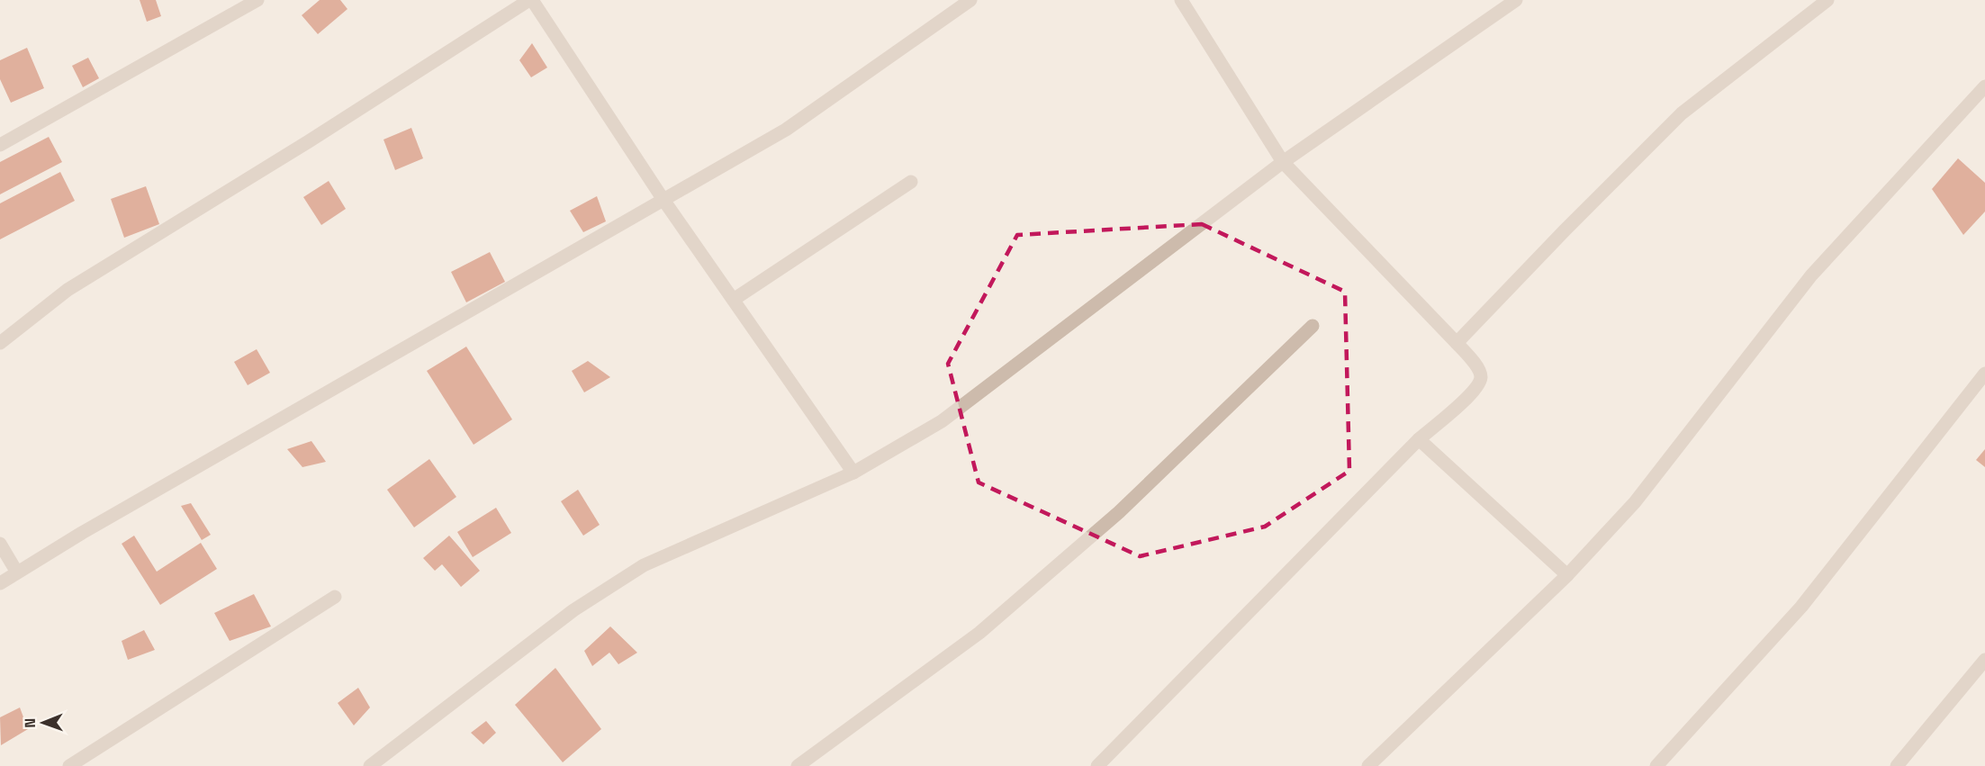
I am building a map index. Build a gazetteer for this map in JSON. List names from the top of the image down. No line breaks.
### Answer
{"north":"left"}
